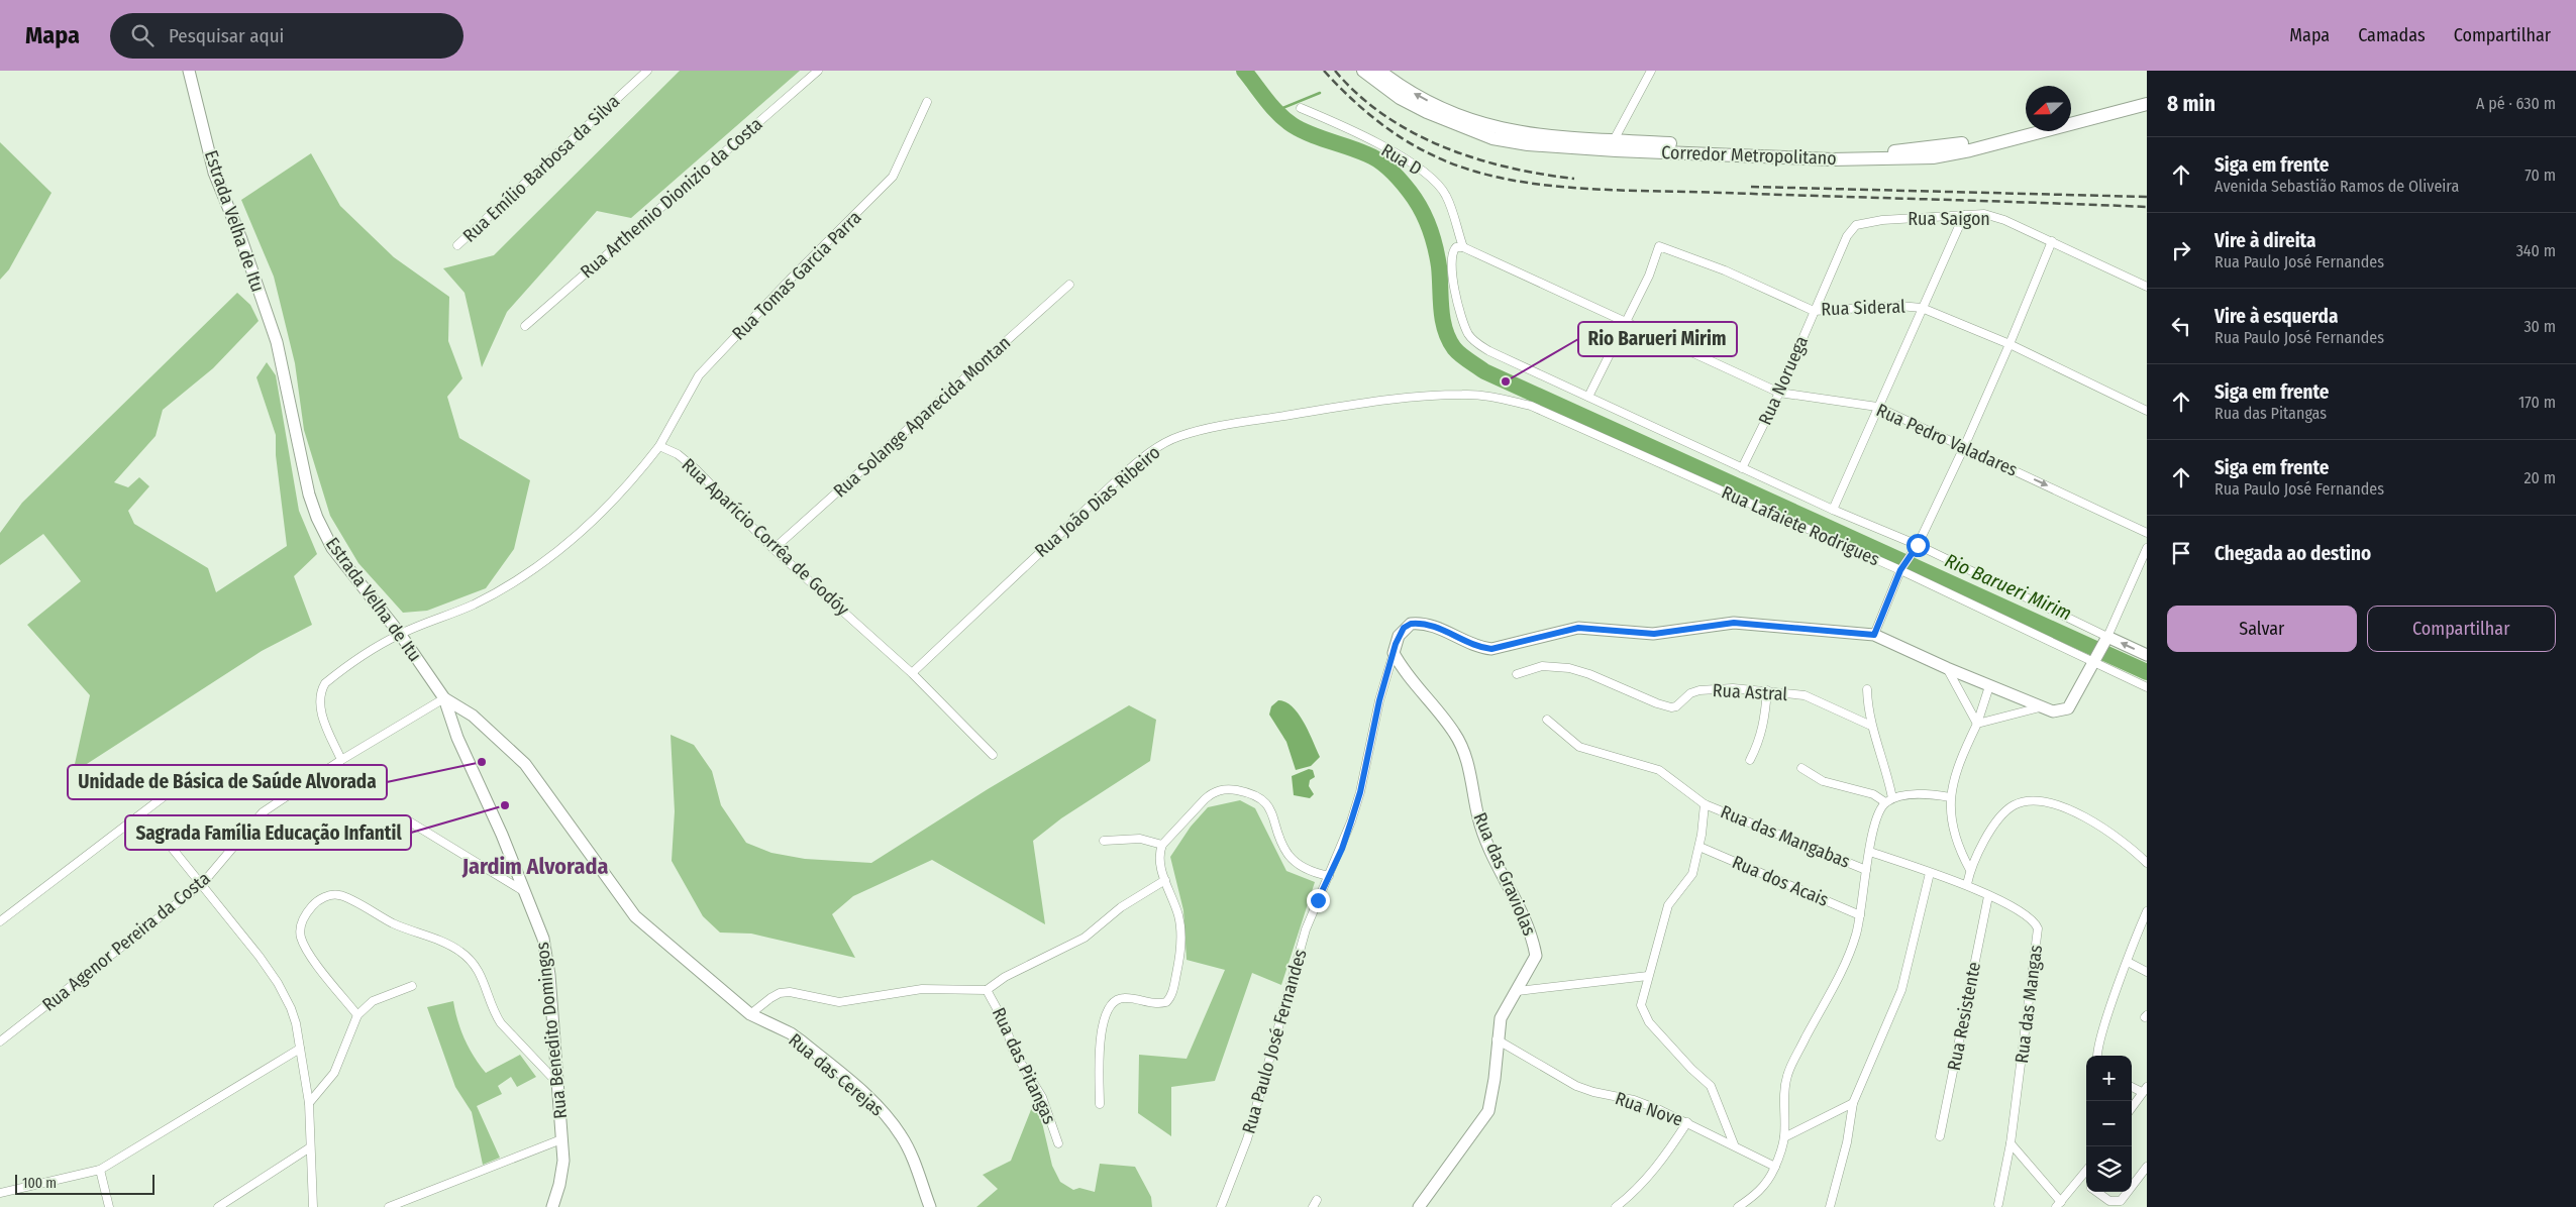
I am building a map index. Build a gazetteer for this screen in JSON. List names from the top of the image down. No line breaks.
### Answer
{"streets":{"main road":["Corredor Metropolitano","Estrada Velha de Itu","Rua das Graviolas","Rua Benedito Domingos","Rua das Cerejas"],"street":["Rua D","Rua Emílio Barbosa da Silva","Rua Arthemio Dionizio da Costa","Rua Saigon","Rua Tomas Garcia Parra","Rua Sideral","Rua Noruega","Rua Solange Aparecida Montan","Rua Pedro Valadares","Rua João Dias Ribeiro","Rua Lafaiete Rodrigues","Rua Aparício Corrêa de Godóy","Rua Astral","Rua das Mangabas","Rua dos Acais","Rua Agenor Pereira da Costa","Rua das Mangas","Rua Resistente","Rua Paulo José Fernandes","Rua das Pitangas","Rua Nove"]},"crossings":[["Rua D","Rua Pedro Valadares"],["Rua D","Rua Lafaiete Rodrigues"],["Rua Saigon","Rua Noruega"],["Estrada Velha de Itu","Rua Agenor Pereira da Costa"],["Estrada Velha de Itu","Rua Benedito Domingos"],["Estrada Velha de Itu","Rua das Cerejas"],["Rua Tomas Garcia Parra","Rua Aparício Corrêa de Godóy"],["Rua Sideral","Rua Noruega"],["Rua Sideral","Rua Pedro Valadares"],["Rua Noruega","Rua Pedro Valadares"],["Rua Noruega","Rua Lafaiete Rodrigues"],["Rua Solange Aparecida Montan","Rua Aparício Corrêa de Godóy"],["Rua Pedro Valadares","Rua Lafaiete Rodrigues"],["Rua João Dias Ribeiro","Rua Lafaiete Rodrigues"],["Rua João Dias Ribeiro","Rua Aparício Corrêa de Godóy"],["Rua das Mangabas","Rua dos Acais"],["Rua das Mangabas","Rua Nove"],["Rua das Graviolas","Rua Nove"],["Rua Agenor Pereira da Costa","Rua Benedito Domingos"],["Rua das Mangas","Rua Resistente"]],"districts":["Jardim Alvorada"],"water":["Rio Barueri Mirim"],"places":["Rio Barueri Mirim","Unidade de Básica de Saúde Alvorada","Sagrada Família Educação Infantil"],"scale_bar":"100 m","north":"left","page":{"header":"Mapa","search":"Pesquisar aqui","nav":["Mapa","Camadas","Compartilhar"],"heading":["8 min","A pé · 630 m"],"list":[["Siga em frente","Avenida Sebastião Ramos de Oliveira","70 m"],["Vire à direita","Rua Paulo José Fernandes","340 m"],["Vire à esquerda","Rua Paulo José Fernandes","30 m"],["Siga em frente","Rua das Pitangas","170 m"],["Siga em frente","Rua Paulo José Fernandes","20 m"],"Chegada ao destino"],"buttons":["Salvar","Compartilhar"],"map_buttons":["+","−"],"scale":"100 m"}}
